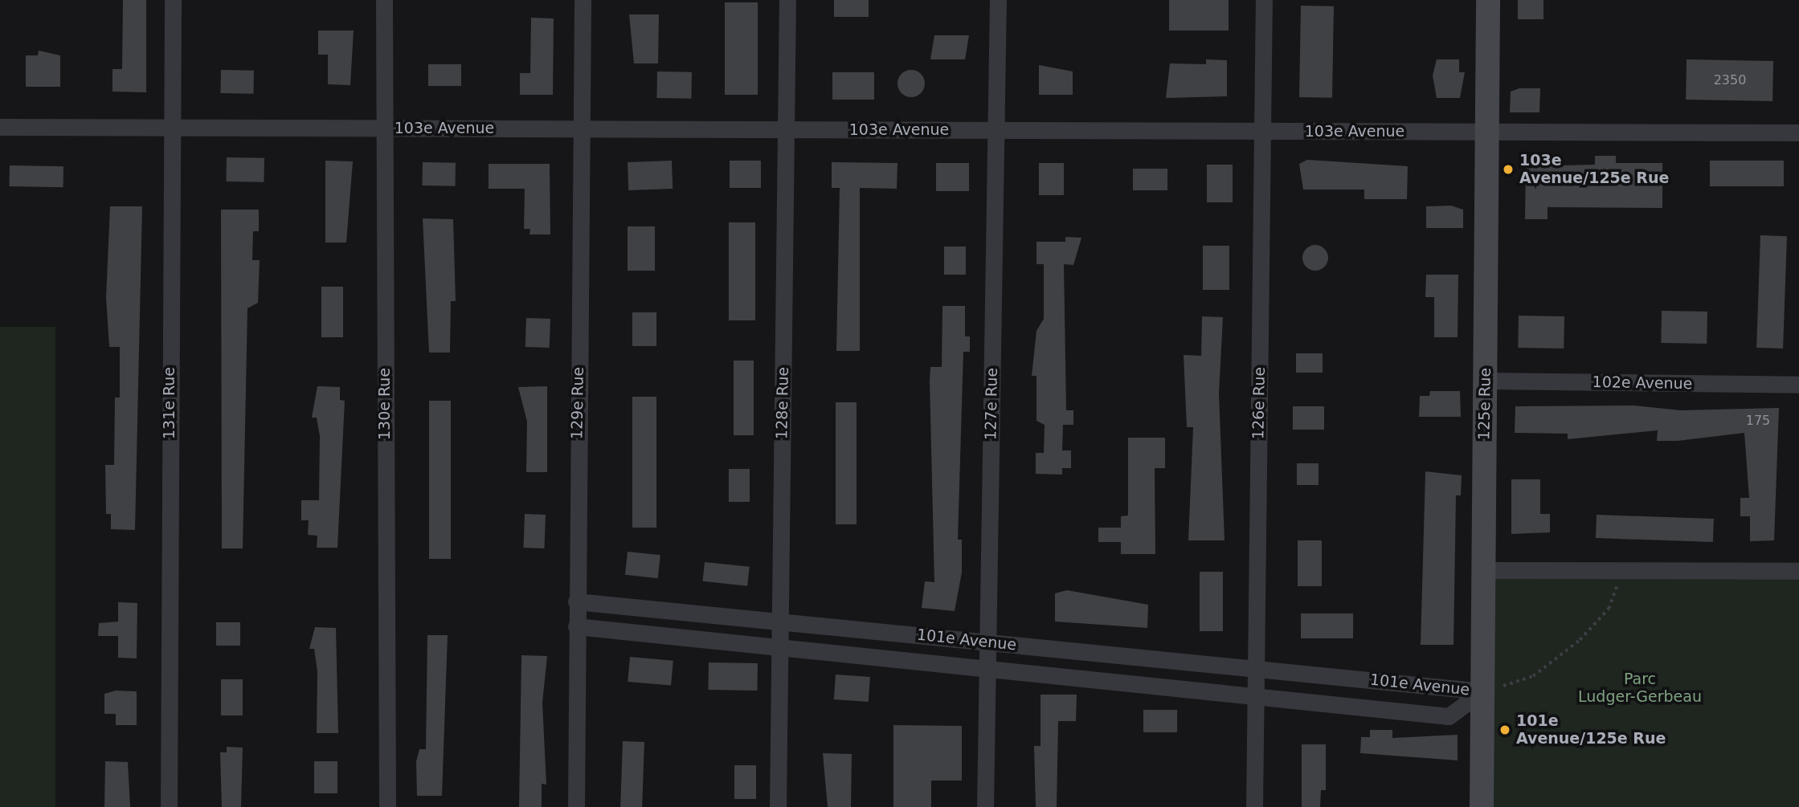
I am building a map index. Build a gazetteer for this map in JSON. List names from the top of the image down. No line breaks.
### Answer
{"streets":{"main road":["125e Rue"],"street":["103e Avenue","102e Avenue","131e Rue","129e Rue","128e Rue","126e Rue","130e Rue","127e Rue","101e Avenue"]},"crossings":[["103e Avenue","131e Rue"],["103e Avenue","129e Rue"],["103e Avenue","128e Rue"],["103e Avenue","126e Rue"],["103e Avenue","130e Rue"],["103e Avenue","127e Rue"],["103e Avenue","125e Rue"],["102e Avenue","125e Rue"],["129e Rue","101e Avenue"],["128e Rue","101e Avenue"],["126e Rue","101e Avenue"],["127e Rue","101e Avenue"],["125e Rue","101e Avenue"]],"parks":["Parc Ludger-Gerbeau"],"places":["103e Avenue/125e Rue","101e Avenue/125e Rue"],"house_numbers":["2350","175"]}
